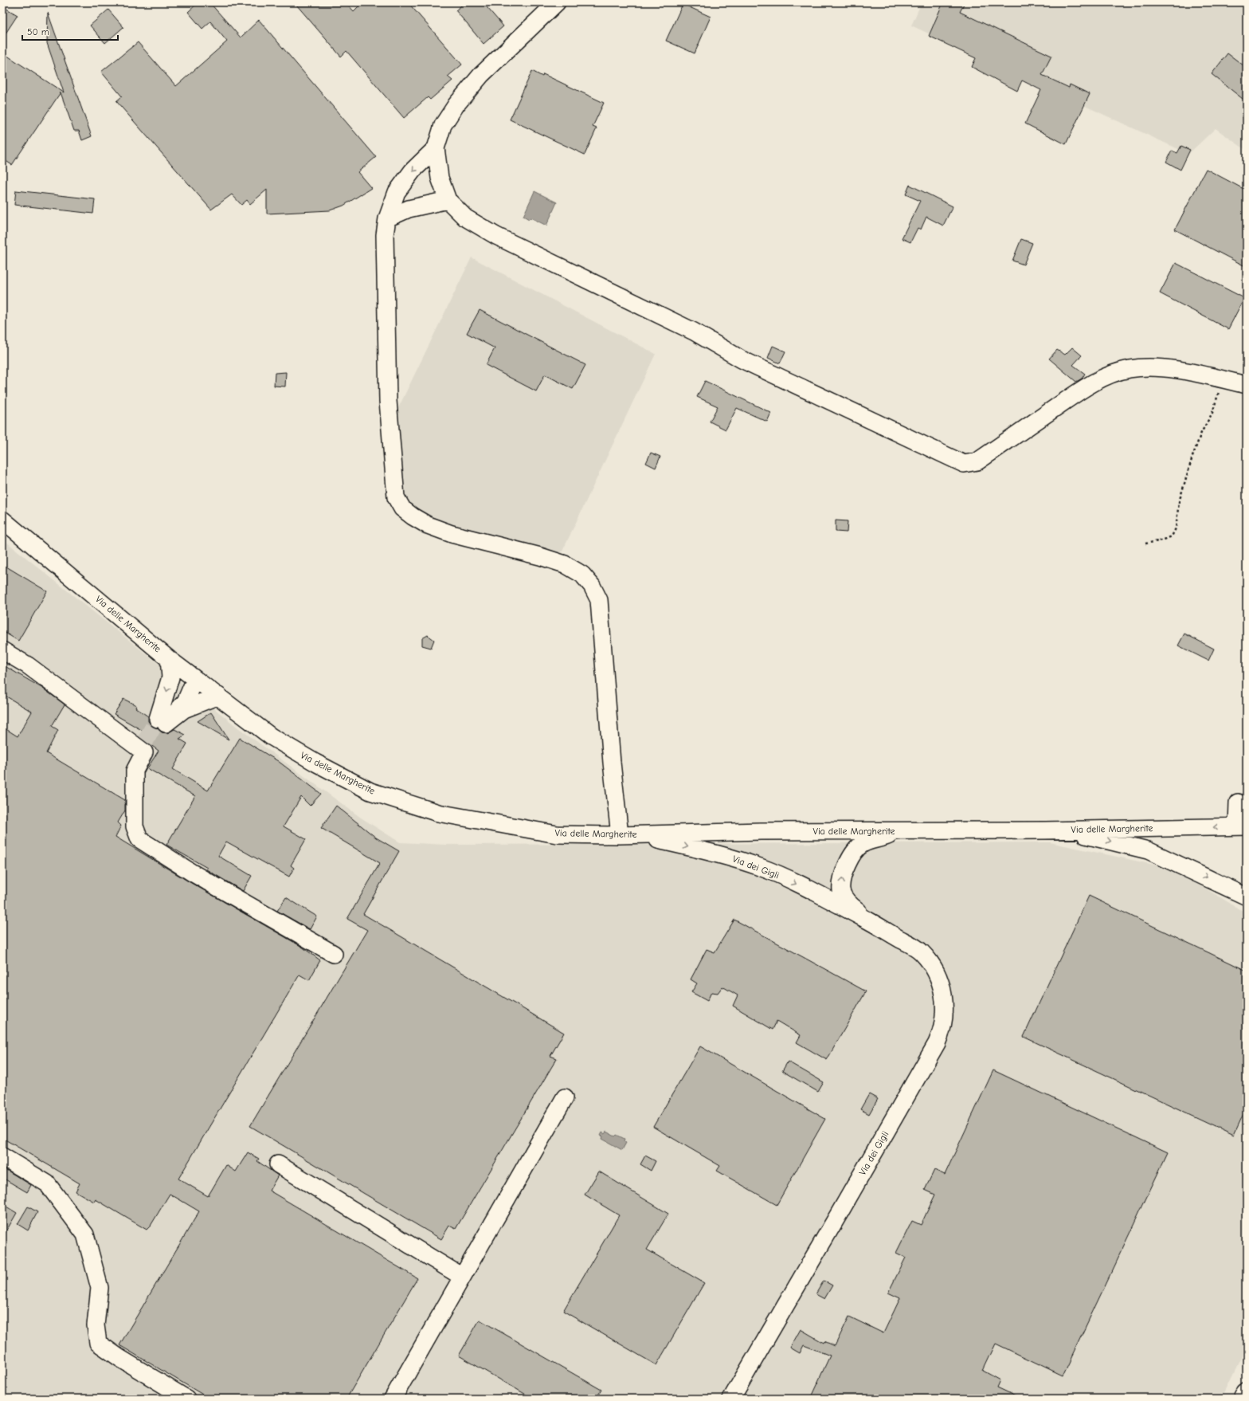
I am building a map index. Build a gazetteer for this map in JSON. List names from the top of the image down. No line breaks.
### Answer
{"streets":{"street":["Via delle Margherite","Via dei Gigli"]},"crossings":[["Via delle Margherite","Via dei Gigli"]],"scale_bar":"50 m"}
